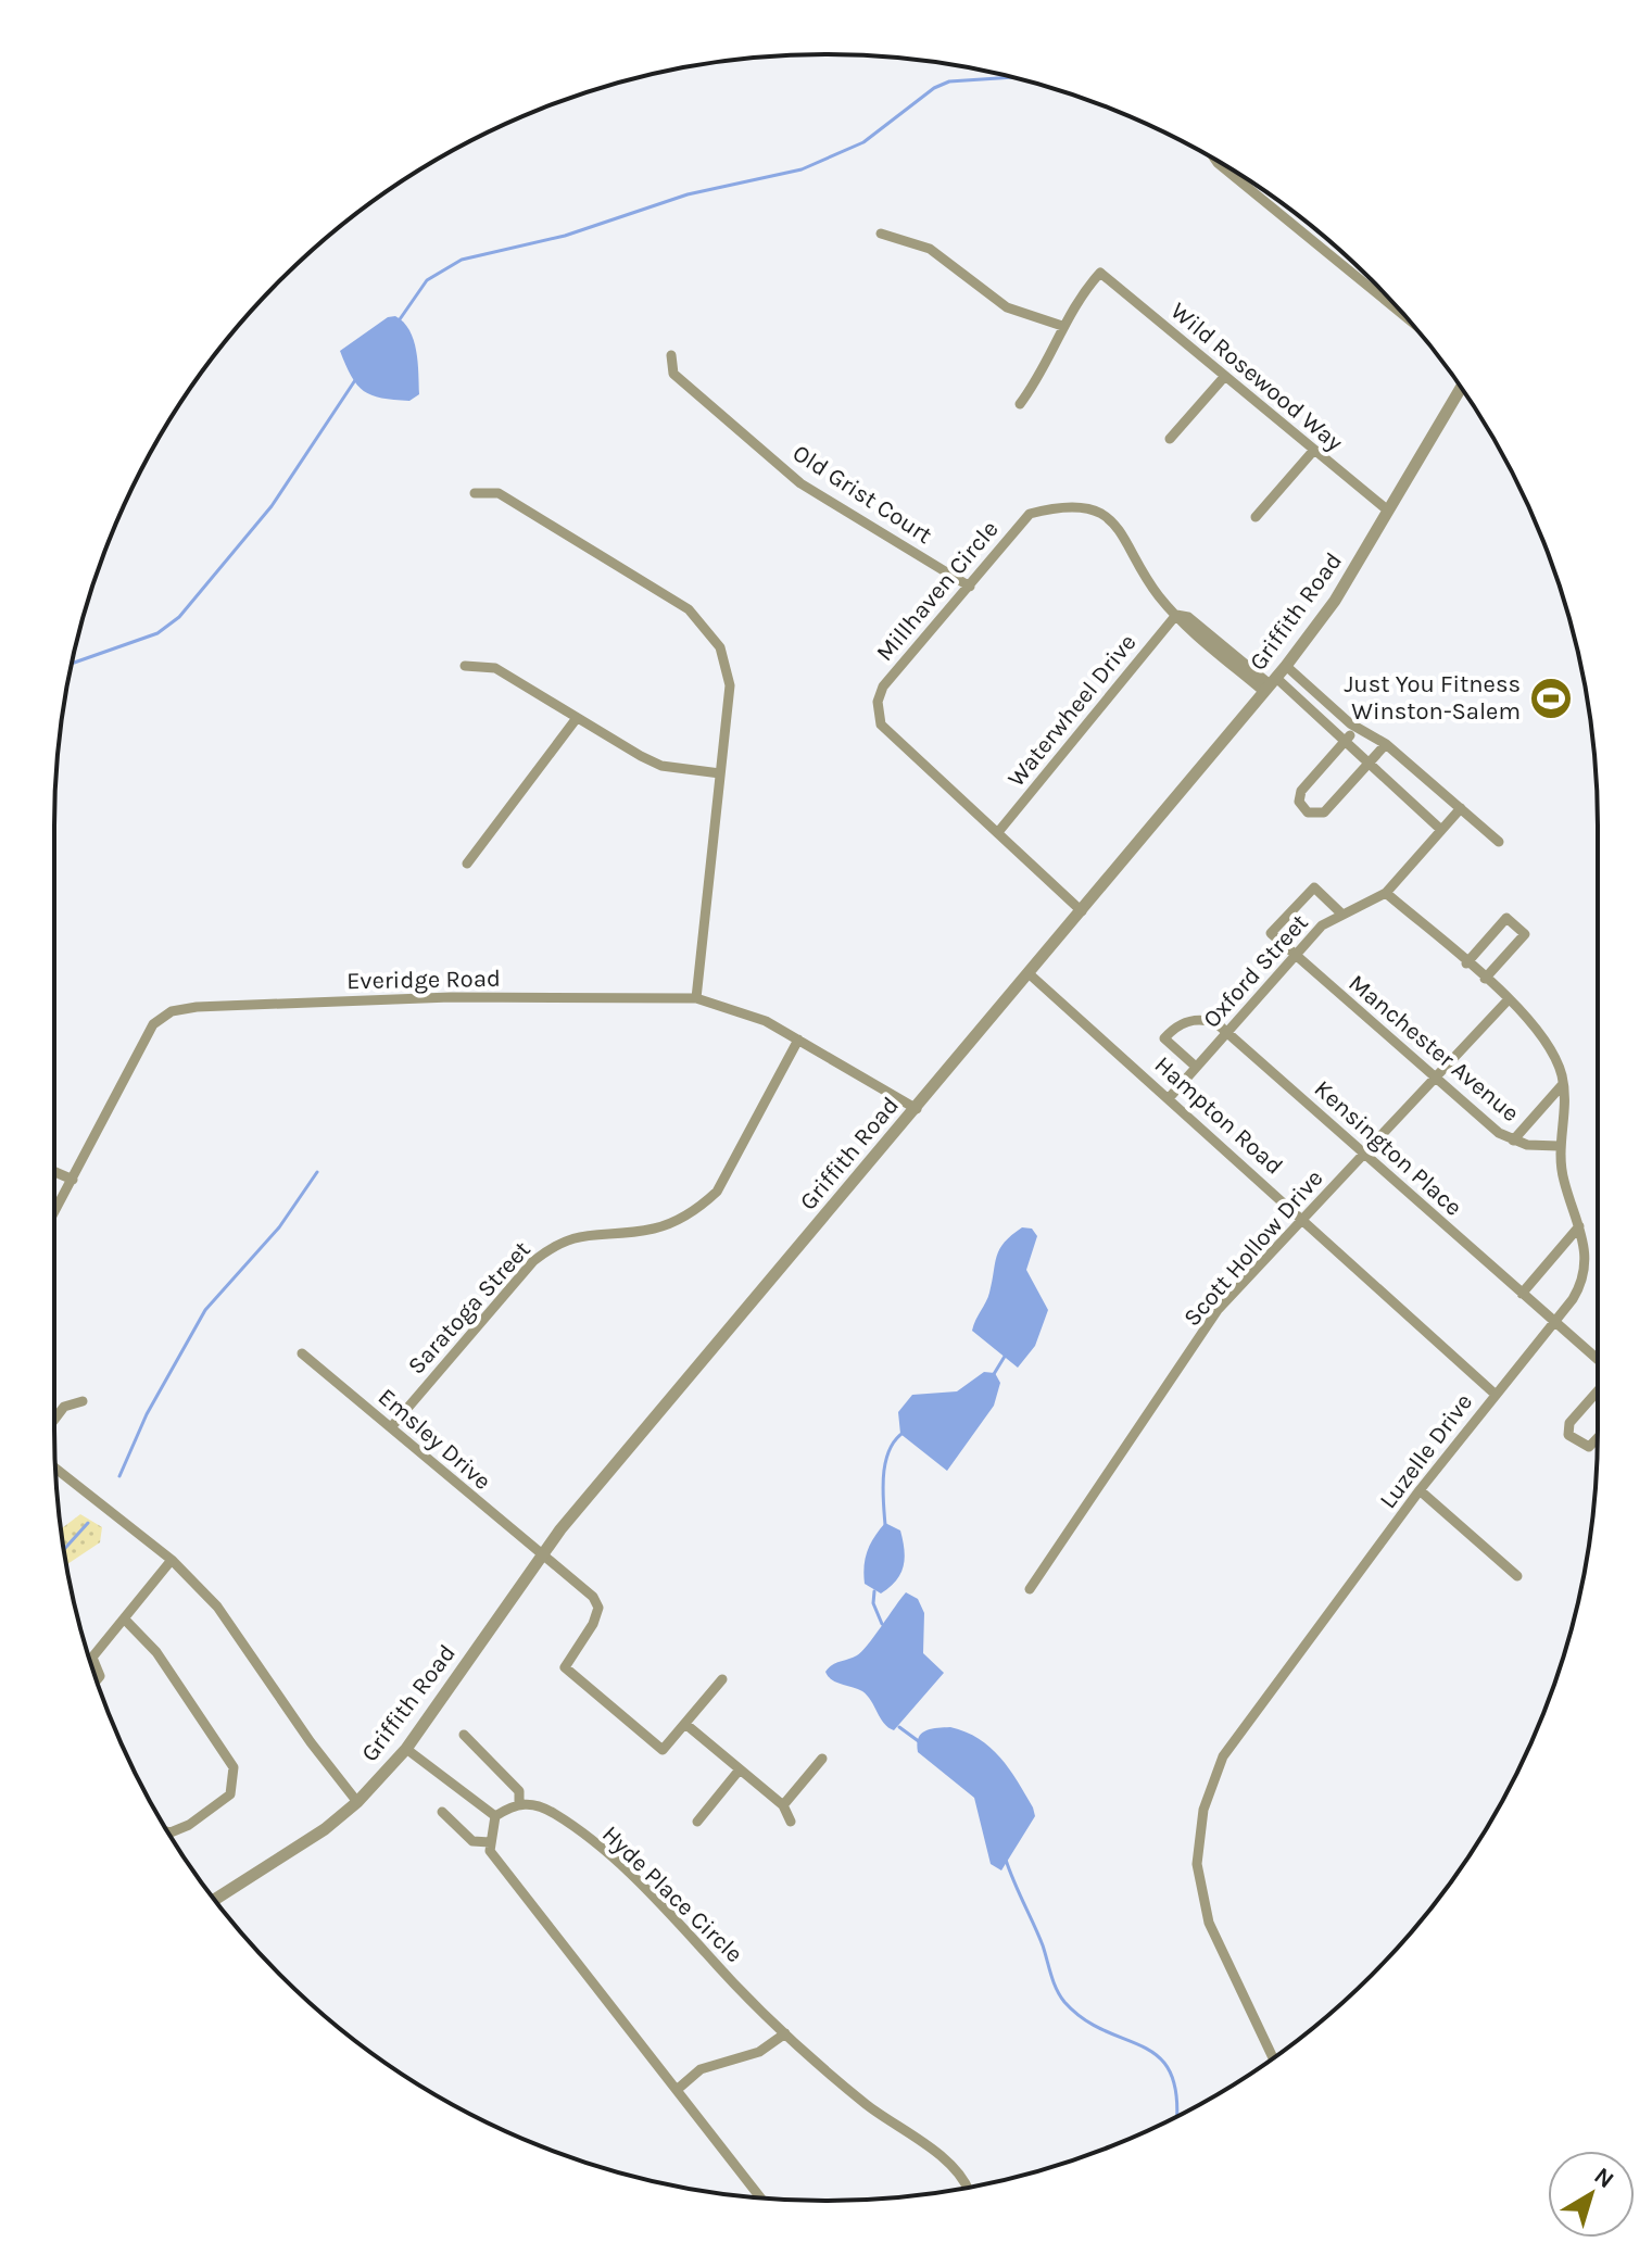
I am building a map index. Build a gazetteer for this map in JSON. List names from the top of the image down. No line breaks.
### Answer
{"streets":{"street":["Wild Rosewood Way","Old Grist Court","Millhaven Circle","Griffith Road","Waterwheel Drive","Oxford Street","Everidge Road","Manchester Avenue","Hampton Road","Kensington Place","Scott Hollow Drive","Saratoga Street","Emsley Drive","Luzelle Drive","Hyde Place Circle"]},"crossings":[["Wild Rosewood Way","Griffith Road"],["Old Grist Court","Millhaven Circle"],["Millhaven Circle","Griffith Road"],["Millhaven Circle","Waterwheel Drive"],["Griffith Road","Everidge Road"],["Griffith Road","Hampton Road"],["Griffith Road","Emsley Drive"],["Oxford Street","Manchester Avenue"],["Oxford Street","Hampton Road"],["Oxford Street","Kensington Place"],["Oxford Street","Luzelle Drive"],["Everidge Road","Saratoga Street"],["Manchester Avenue","Scott Hollow Drive"],["Manchester Avenue","Luzelle Drive"],["Hampton Road","Scott Hollow Drive"],["Hampton Road","Luzelle Drive"],["Kensington Place","Scott Hollow Drive"],["Kensington Place","Luzelle Drive"],["Scott Hollow Drive","Luzelle Drive"],["Saratoga Street","Emsley Drive"]],"places":{"sports":["Just You Fitness Winston-Salem"]},"north":"top right"}
